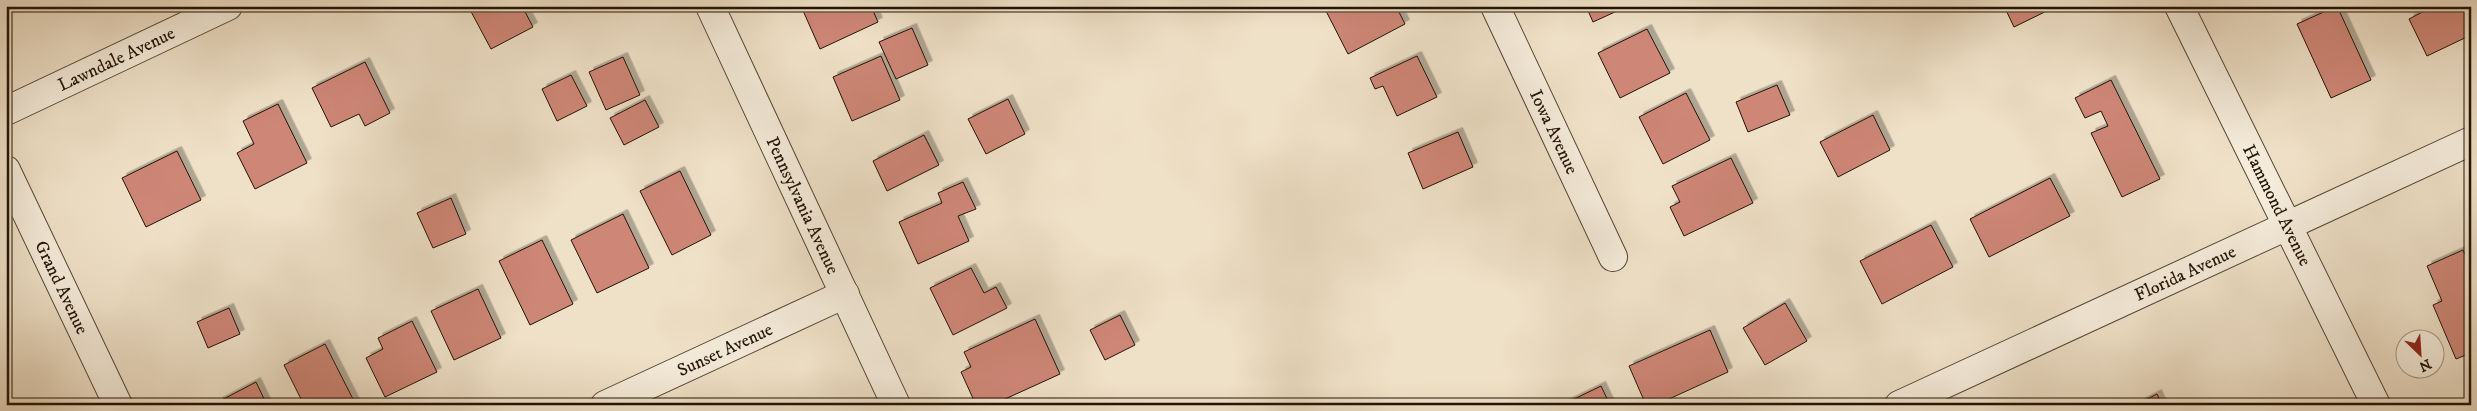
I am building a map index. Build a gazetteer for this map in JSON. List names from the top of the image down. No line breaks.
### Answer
{"streets":{"street":["Lawndale Avenue","Iowa Avenue","Pennsylvania Avenue","Hammond Avenue","Florida Avenue","Grand Avenue","Sunset Avenue"]},"crossings":[["Pennsylvania Avenue","Sunset Avenue"],["Hammond Avenue","Florida Avenue"]],"north":"bottom right"}
